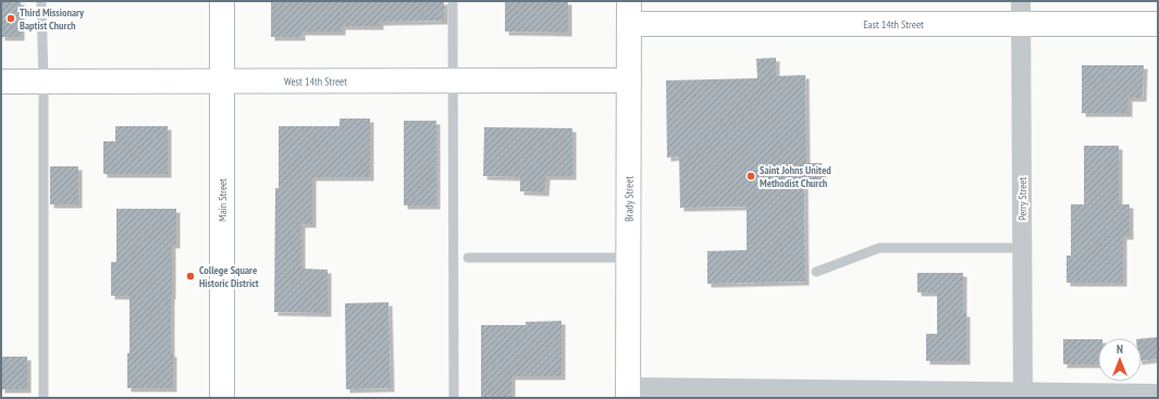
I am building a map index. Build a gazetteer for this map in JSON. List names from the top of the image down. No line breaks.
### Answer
{"streets":{"main road":["East 14th Street","West 14th Street","Brady Street","Main Street"],"street":["Perry Street"]},"crossings":[["East 14th Street","Brady Street"],["East 14th Street","Perry Street"],["West 14th Street","Brady Street"],["West 14th Street","Main Street"]],"places":["Third Missionary Baptist Church","Saint Johns United Methodist Church","College Square Historic District"],"north":"top"}
